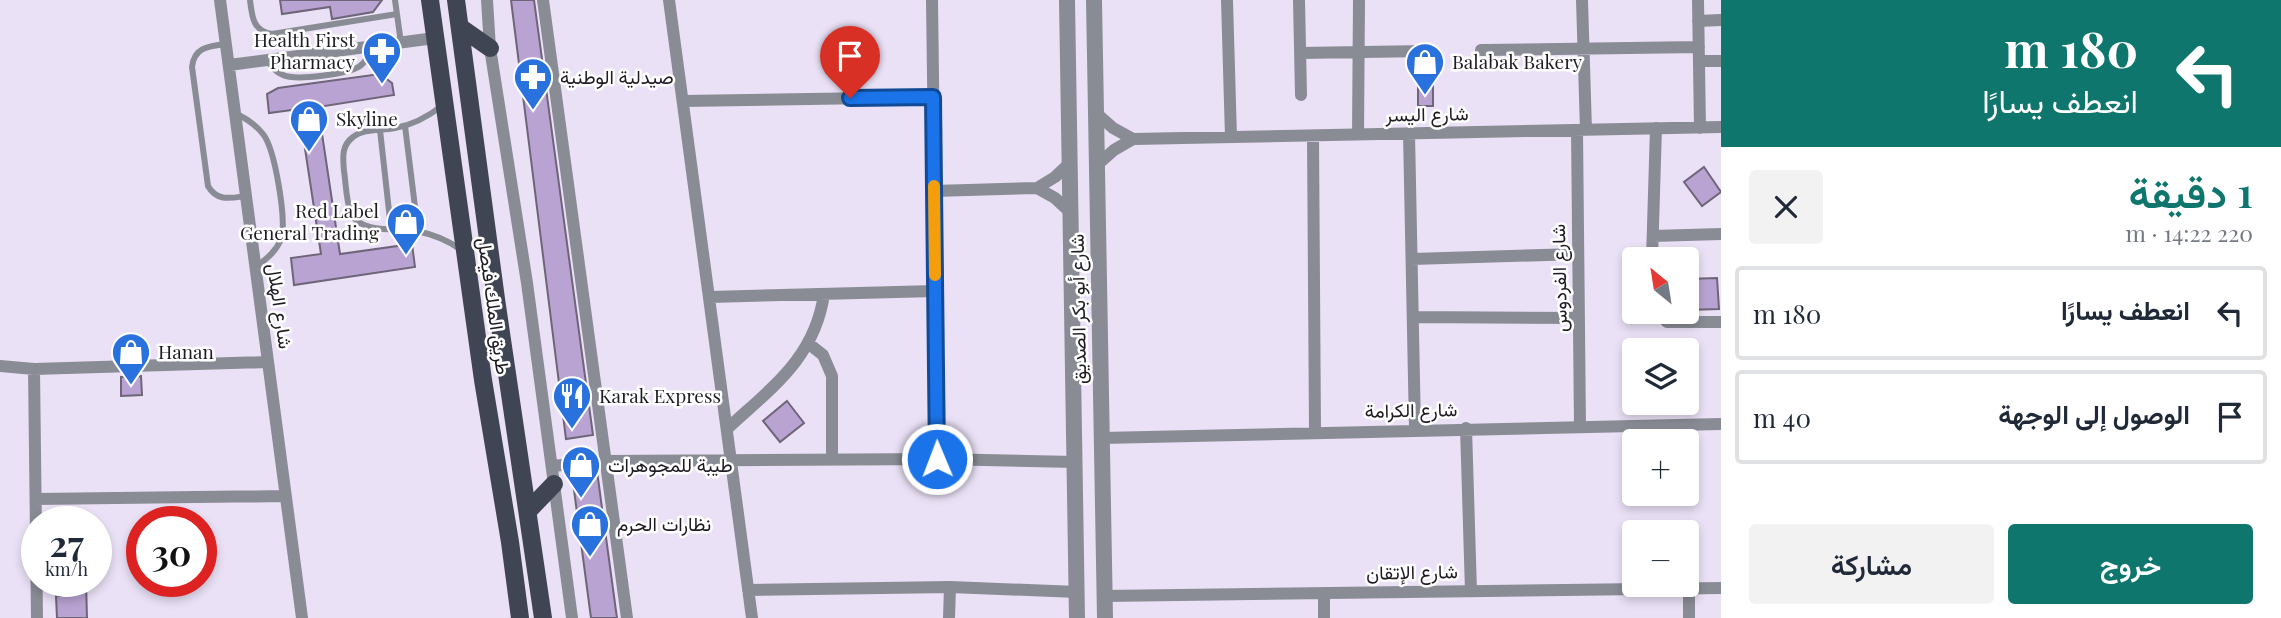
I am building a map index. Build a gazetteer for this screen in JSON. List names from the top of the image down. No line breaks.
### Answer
{"streets":{"main road":["طريق الملك فيصل"],"street":["شارع اليسر","شارع الفردوس","شارع الهلال","شارع أبو بكر الصديق","شارع الكرامة","شارع الإتقان"]},"crossings":[["شارع اليسر","شارع الفردوس"],["شارع الفردوس","شارع الكرامة"],["شارع أبو بكر الصديق","شارع الكرامة"],["شارع أبو بكر الصديق","شارع الإتقان"]],"places":{"pharmacy":["Health First Pharmacy","صيدلية الوطنية"],"shop":["Balabak Bakery","Skyline","Red Label General Trading","Hanan","طيبة للمجوهرات","نظارات الحرم"],"restaurant":["Karak Express"]},"north":"top left","page":{"turn":["180 m","انعطف يسارًا"],"heading":["1 دقيقة","220 m · 14:22"],"map_buttons":["+","−"],"list":[{"name":"انعطف يسارًا","value":"180 m"},{"name":"الوصول إلى الوجهة","value":"40 m"}],"speed":"27 km/h","limit":"30","buttons":["خروج","مشاركة"]}}
